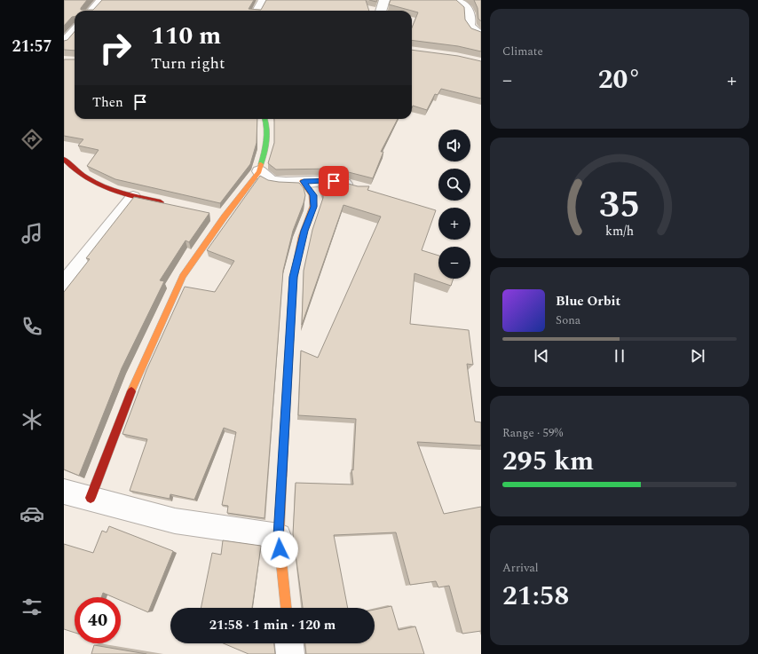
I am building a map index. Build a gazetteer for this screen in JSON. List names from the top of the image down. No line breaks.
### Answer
{"page":{"tabs":"21:57","tile":["Climate",["Range · 59%","295 km"],["Arrival","21:58"]],"turn":["110 m","Turn right"],"heat":["−","20°","+"],"then":"Then","map_buttons":["+","−"],"song":["Blue Orbit","Sona"],"limit":"40","trip":"21:58 · 1 min · 120 m","gauge":["35","km/h"]}}
